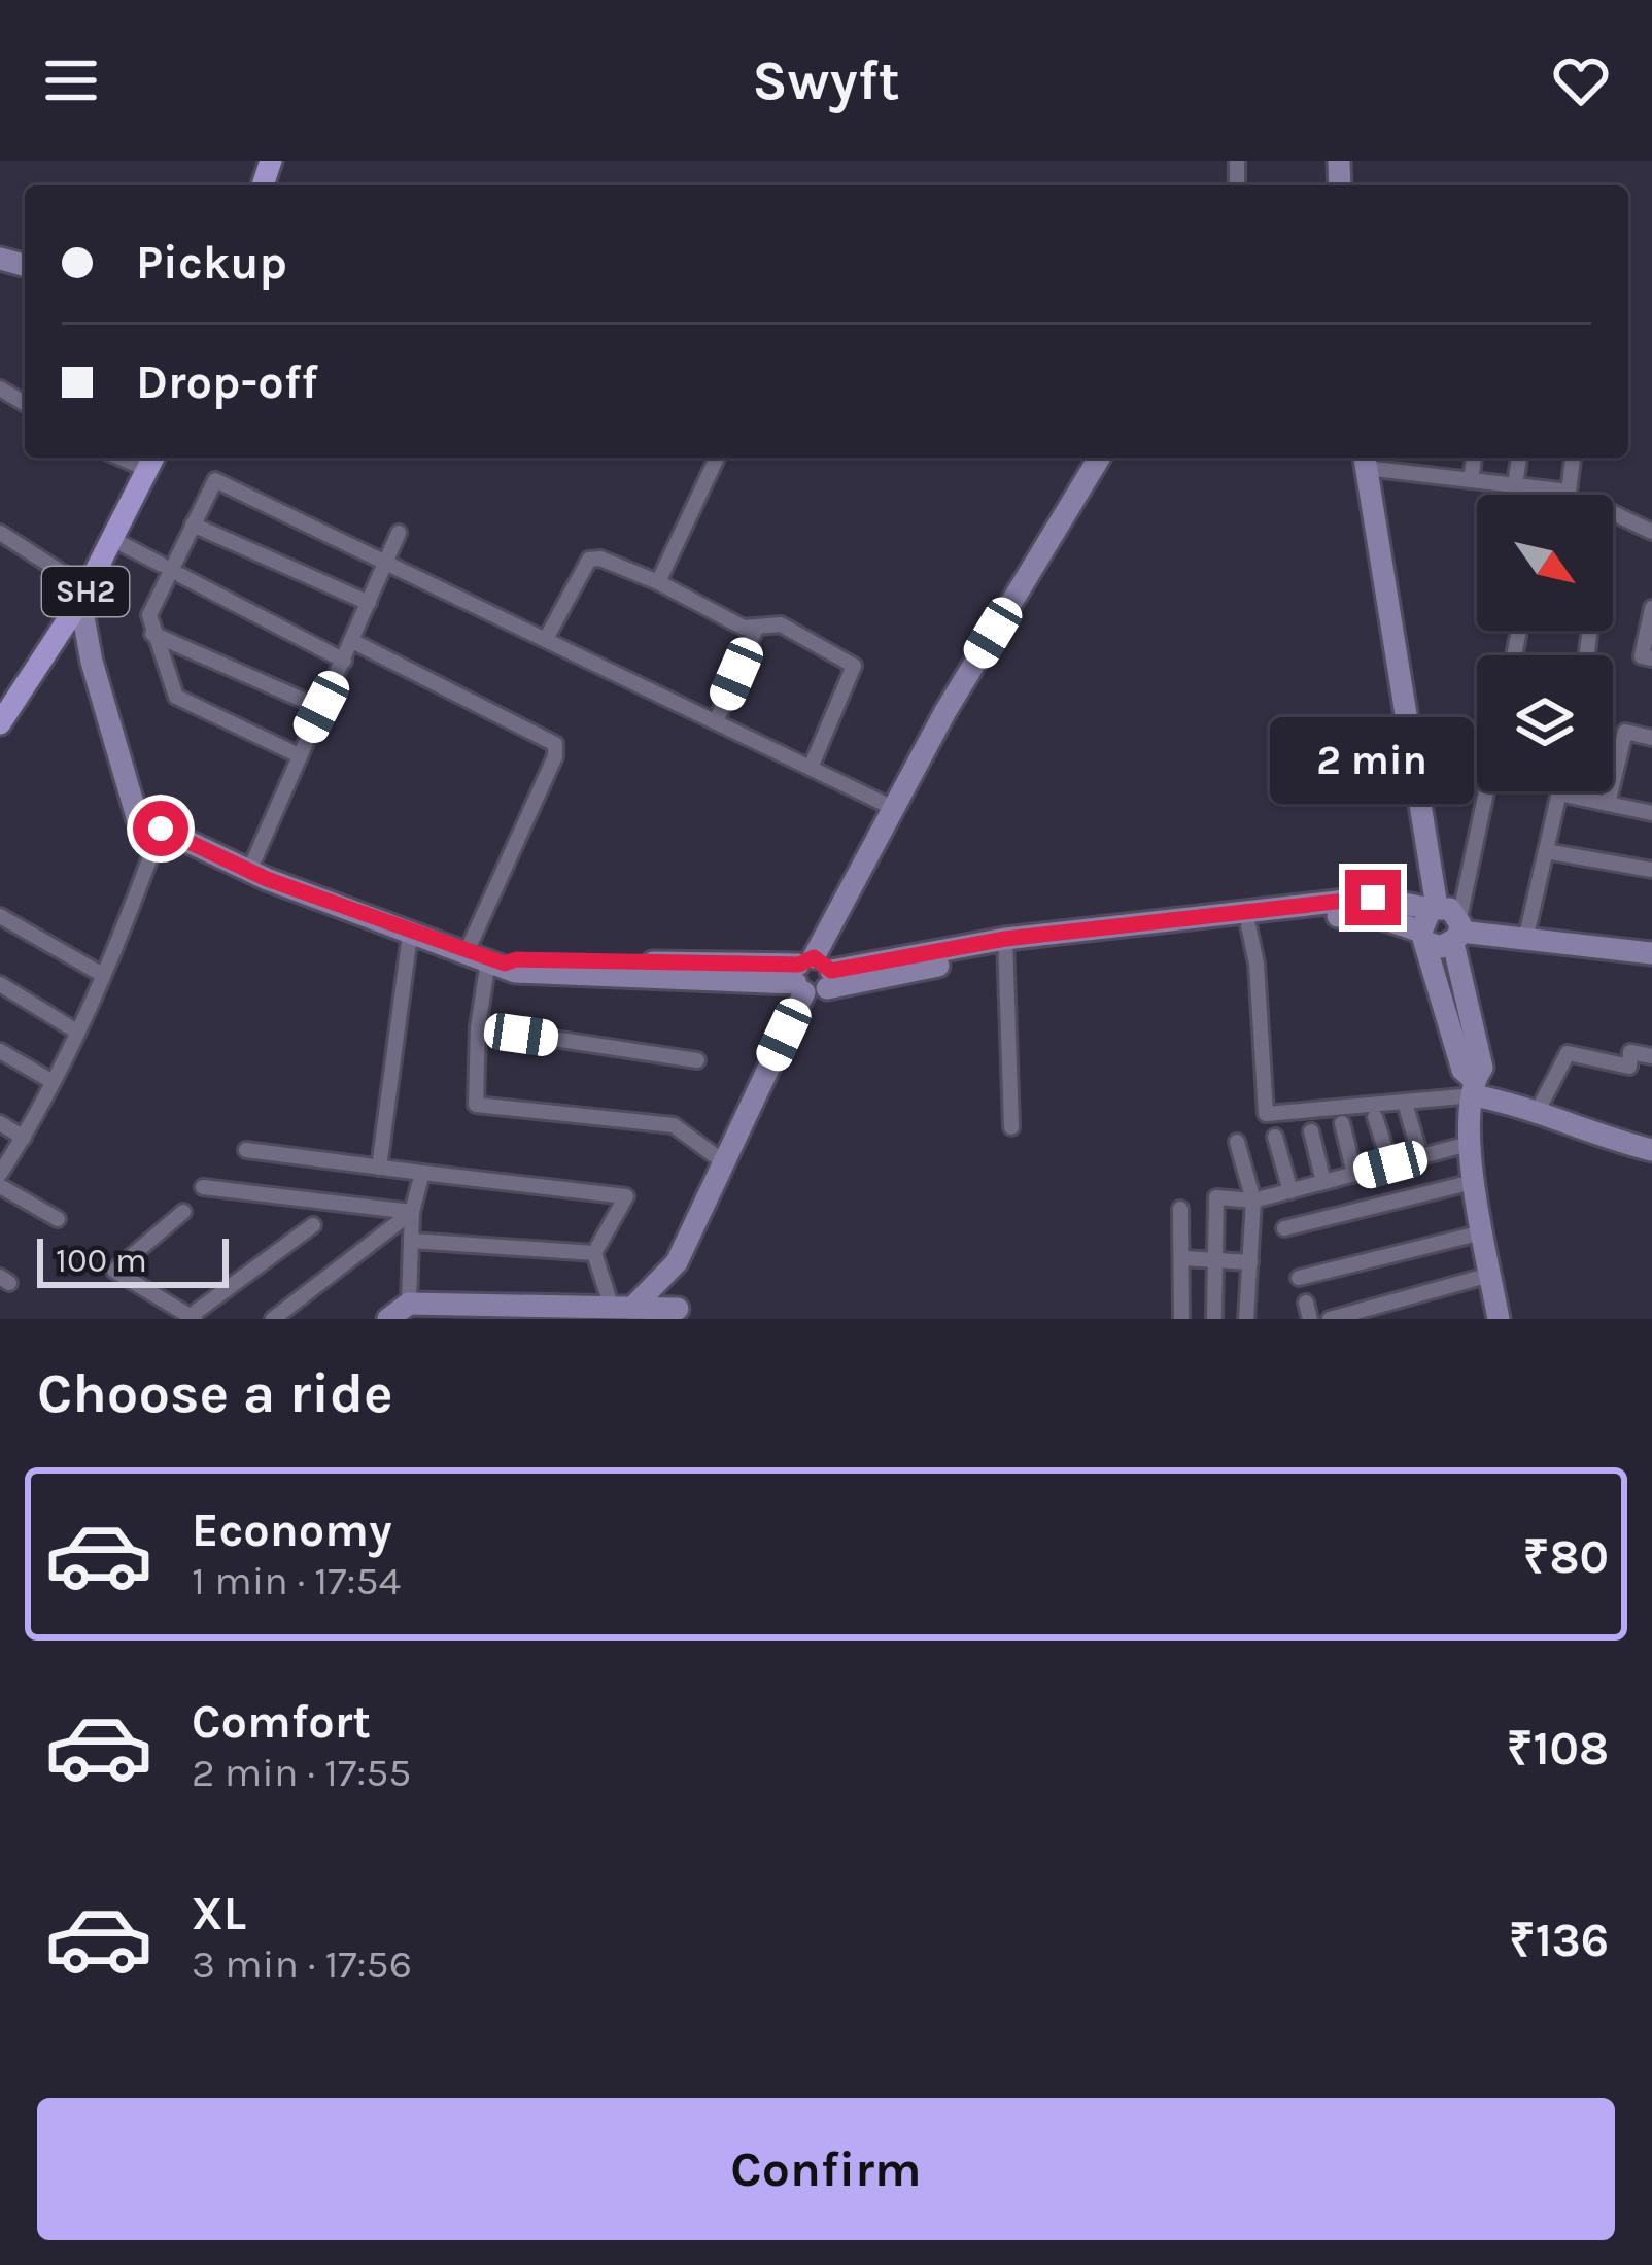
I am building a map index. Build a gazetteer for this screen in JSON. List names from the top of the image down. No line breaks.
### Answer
{"streets":{"main road":["SH2"]},"scale_bar":"100 m","north":"bottom right","page":{"header":"Swyft","banner":["Pickup","Drop-off"],"bubble":"2 min","scale":"100 m","heading":"Choose a ride","list":[{"name":"Economy","note":"1 min · 17:54","value":"₹80"},{"name":"Comfort","note":"2 min · 17:55","value":"₹108"},{"name":"XL","note":"3 min · 17:56","value":"₹136"}],"buttons":"Confirm"}}
